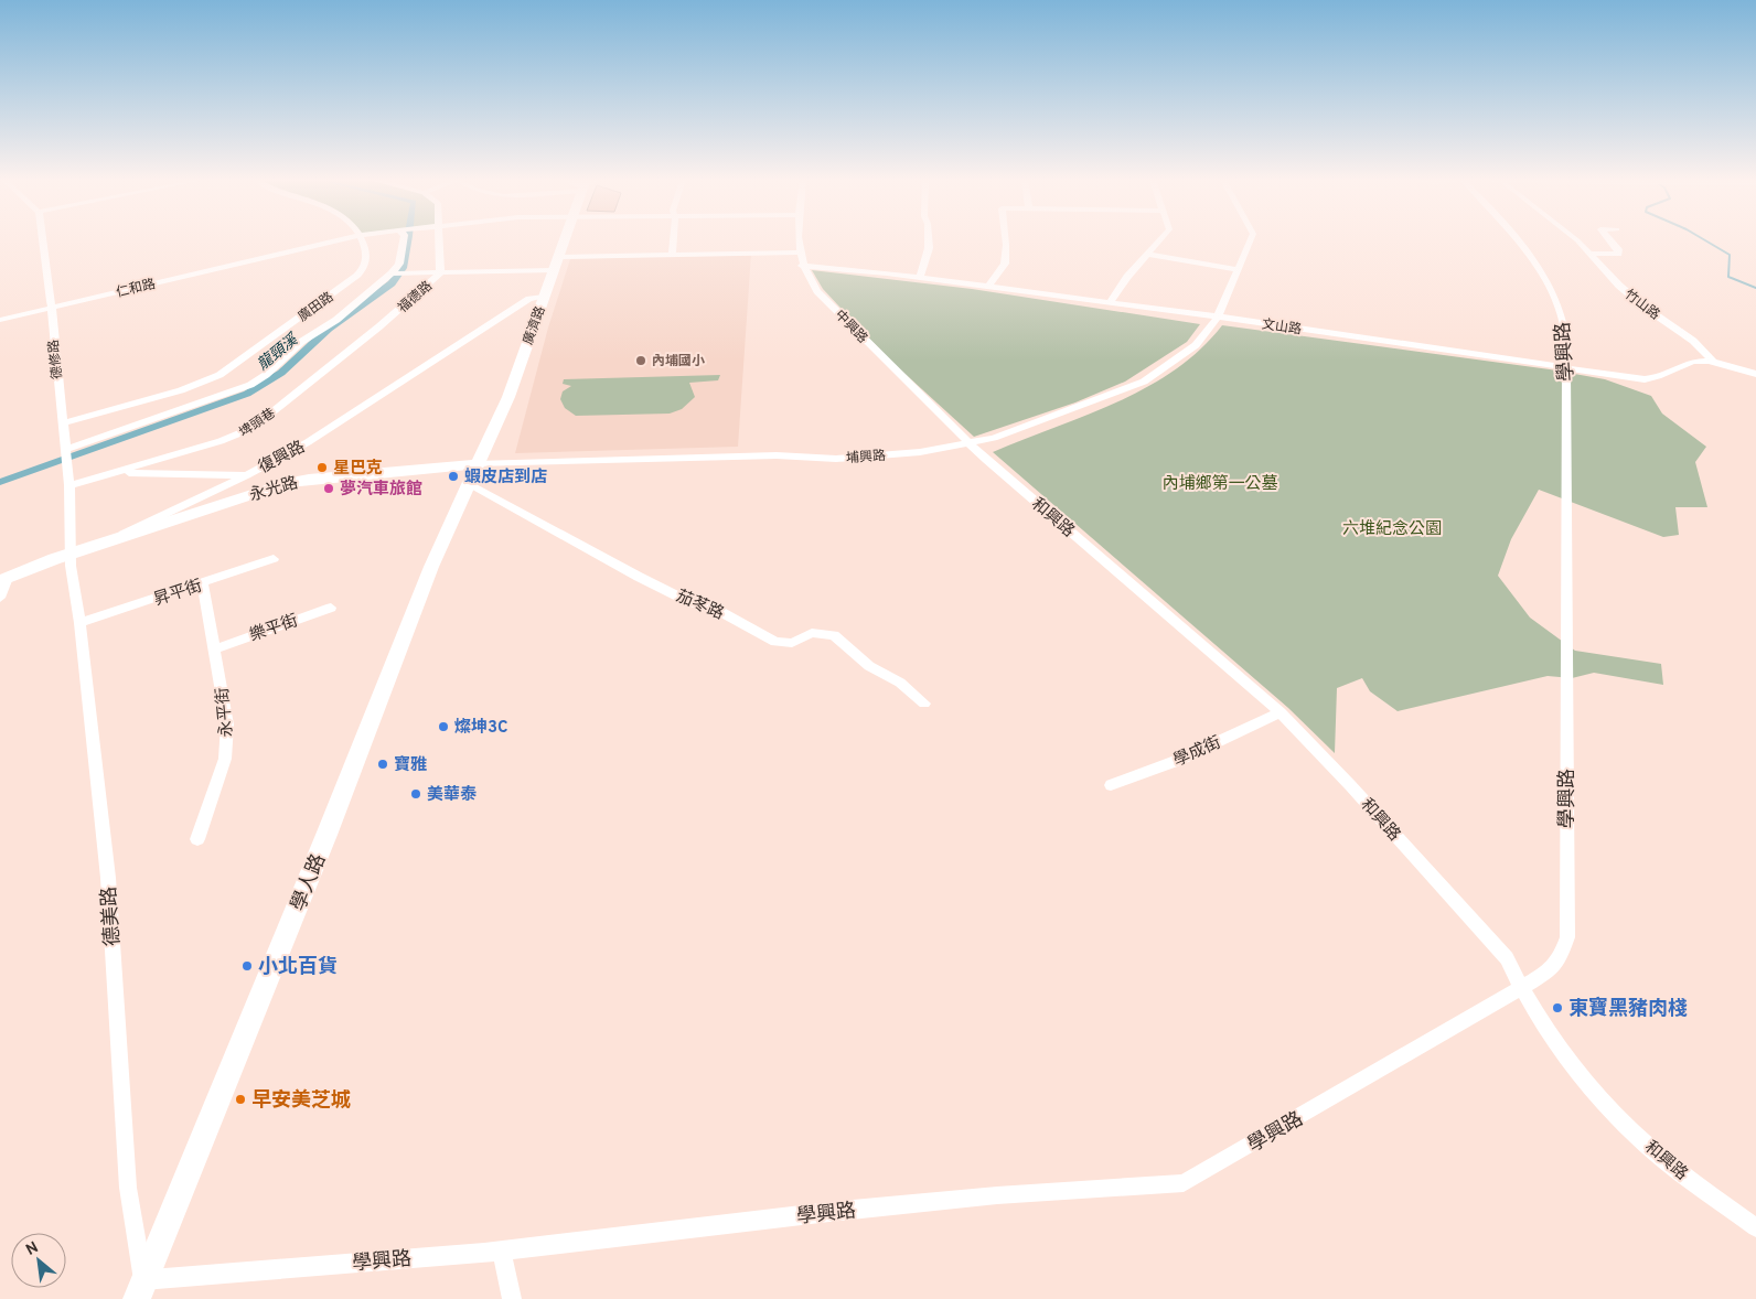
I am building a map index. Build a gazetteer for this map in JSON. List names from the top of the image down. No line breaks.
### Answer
{"streets":{"main road":["廣濟路","復興路","永光路","學人路"],"street":["仁和路","福德路","竹山路","廣田路","中興路","文山路","學興路","德修路","埤頭巷","埔興路","和興路","昇平街","茄苳路","樂平街","永平街","學成街","德美路"]},"crossings":[["仁和路","德修路"],["福德路","廣濟路"],["福德路","中興路"],["福德路","埤頭巷"],["竹山路","文山路"],["廣田路","德修路"],["廣濟路","復興路"],["廣濟路","埔興路"],["廣濟路","永光路"],["廣濟路","茄苳路"],["廣濟路","學人路"],["中興路","文山路"],["中興路","埔興路"],["中興路","和興路"],["文山路","學興路"],["文山路","埔興路"],["學興路","和興路"],["學興路","學人路"],["學興路","德美路"],["德修路","埤頭巷"],["德修路","復興路"],["德修路","德美路"],["復興路","永光路"],["復興路","德美路"],["埔興路","永光路"],["埔興路","和興路"],["埔興路","茄苳路"],["埔興路","學人路"],["永光路","茄苳路"],["永光路","學人路"],["和興路","學成街"],["昇平街","永平街"],["昇平街","德美路"],["茄苳路","學人路"],["樂平街","永平街"],["學人路","德美路"]],"water":["龍頸溪"],"parks":["內埔鄉第一公墓","六堆紀念公園"],"places":["內埔國小","星巴克","蝦皮店到店","夢汽車旅館","燦坤3C","寶雅","美華泰","小北百貨","東寶黑豬肉棧","早安美芝城"],"north":"top left"}
